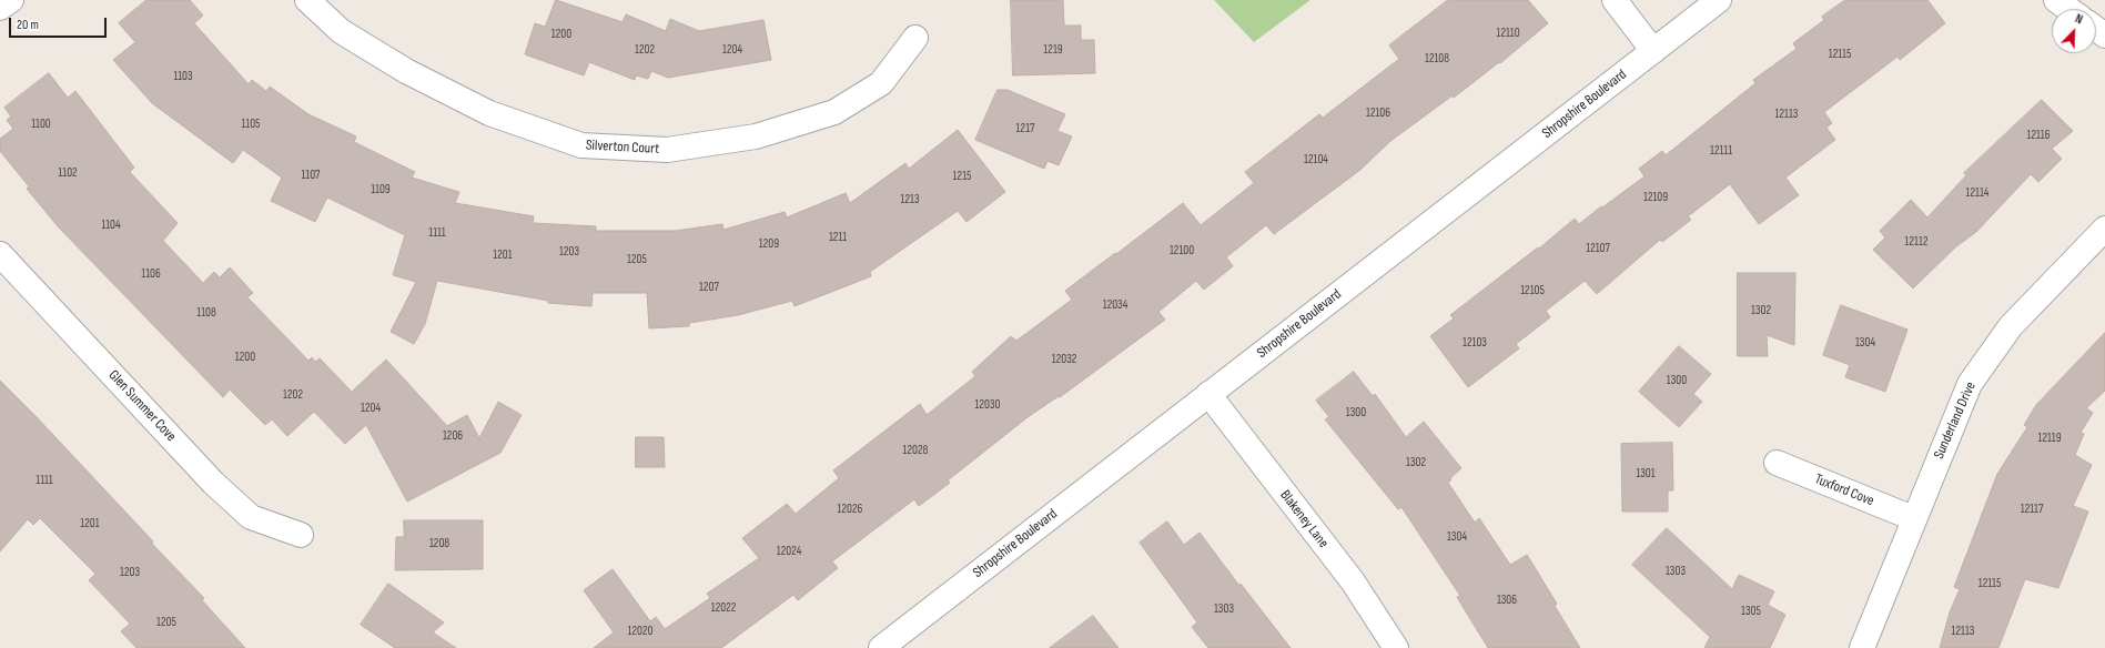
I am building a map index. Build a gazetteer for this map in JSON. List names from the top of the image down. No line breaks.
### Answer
{"streets":{"street":["Shropshire Boulevard","Silverton Court","Glen Summer Cove","Sunderland Drive","Tuxford Cove","Blakeney Lane"]},"crossings":[["Shropshire Boulevard","Blakeney Lane"],["Sunderland Drive","Tuxford Cove"]],"house_numbers":["12110","1200","1202","1204","1219","12115","12108","1103","12106","12113","1100","1105","1217","12116","12111","12104","1102","1107","1215","1109","12114","12109","1213","1104","1111","1211","12112","1209","12107","12100","1203","1201","1205","1106","1207","12105","12034","1302","1108","12103","1304","1200","12032","1300","1202","12030","1204","1300","1206","12119","12028","1302","1301","1111","12026","12117","1201","1304","1208","12024","1303","1203","12115","1306","12022","1303","1305","1205","12020","12113"],"scale_bar":"20 m","north":"top right"}
